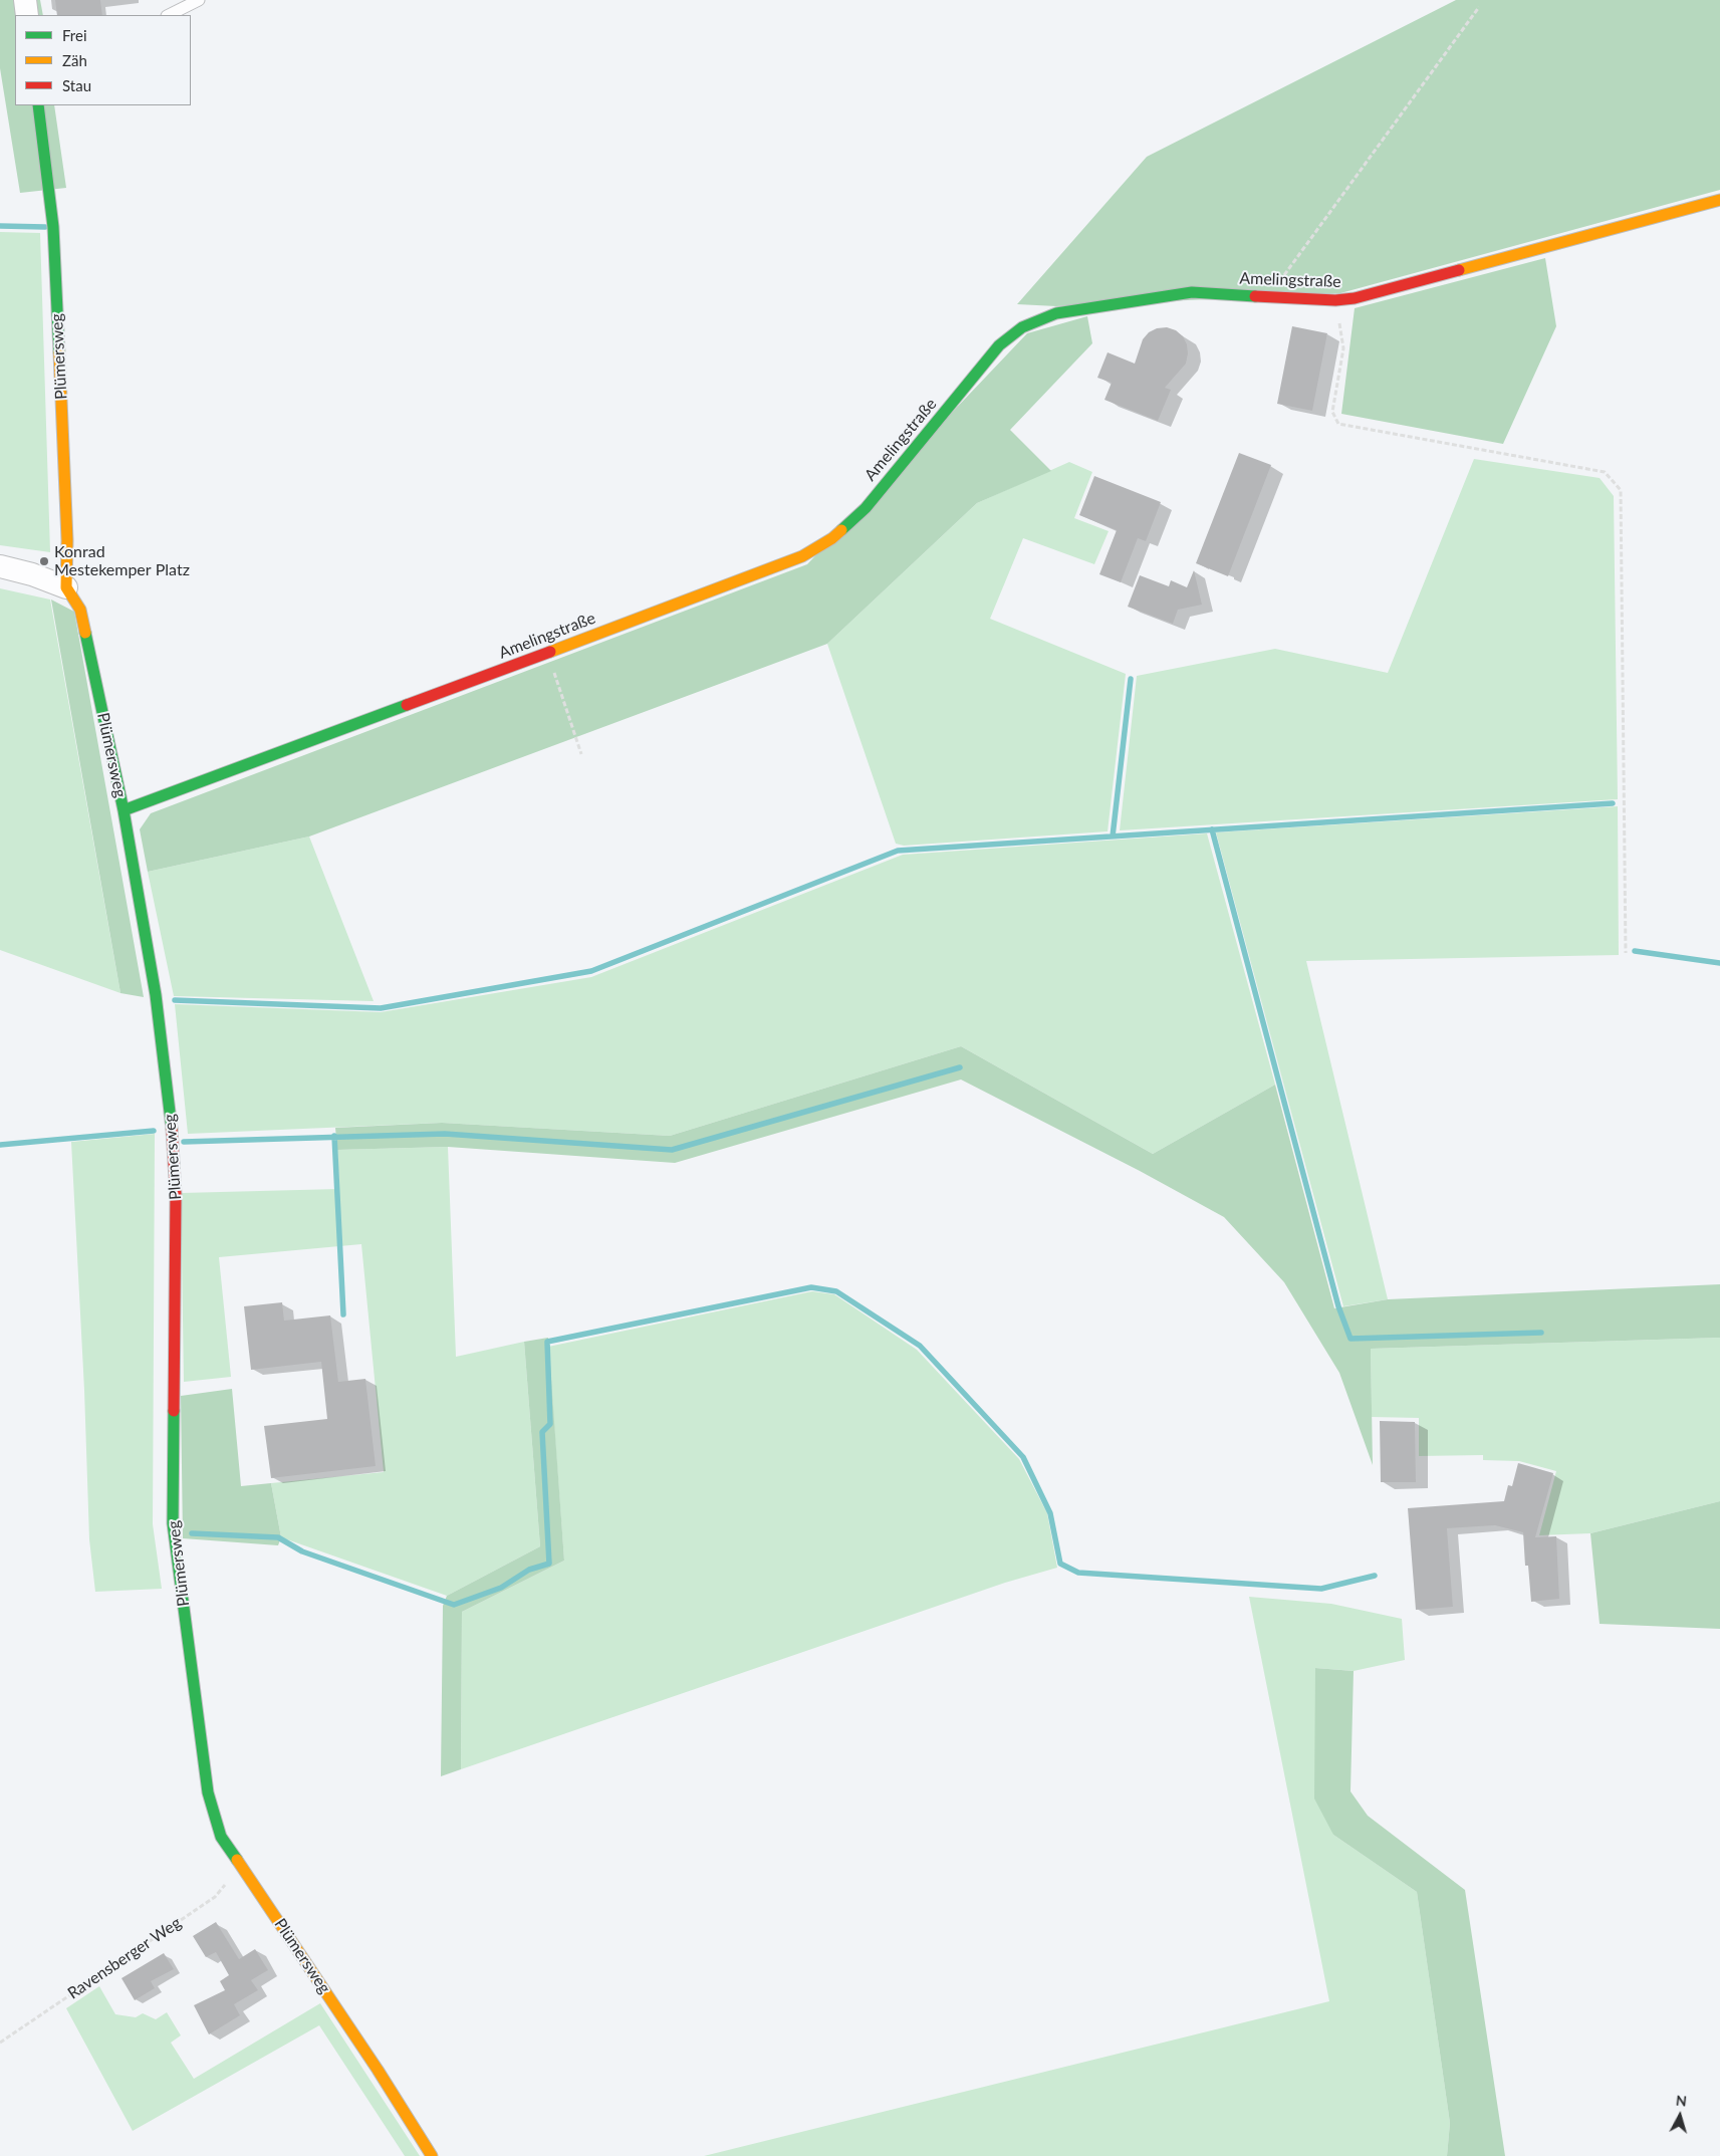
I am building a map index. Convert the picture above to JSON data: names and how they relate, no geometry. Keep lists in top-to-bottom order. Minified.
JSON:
{"streets":{"street":["Amelingstraße","Plümersweg"],"path":["Ravensberger Weg"]},"crossings":[["Amelingstraße","Plümersweg"],["Plümersweg","Ravensberger Weg"]],"places":["Konrad Mestekemper Platz"],"legend":["Frei","Zäh","Stau"],"north":"top"}
